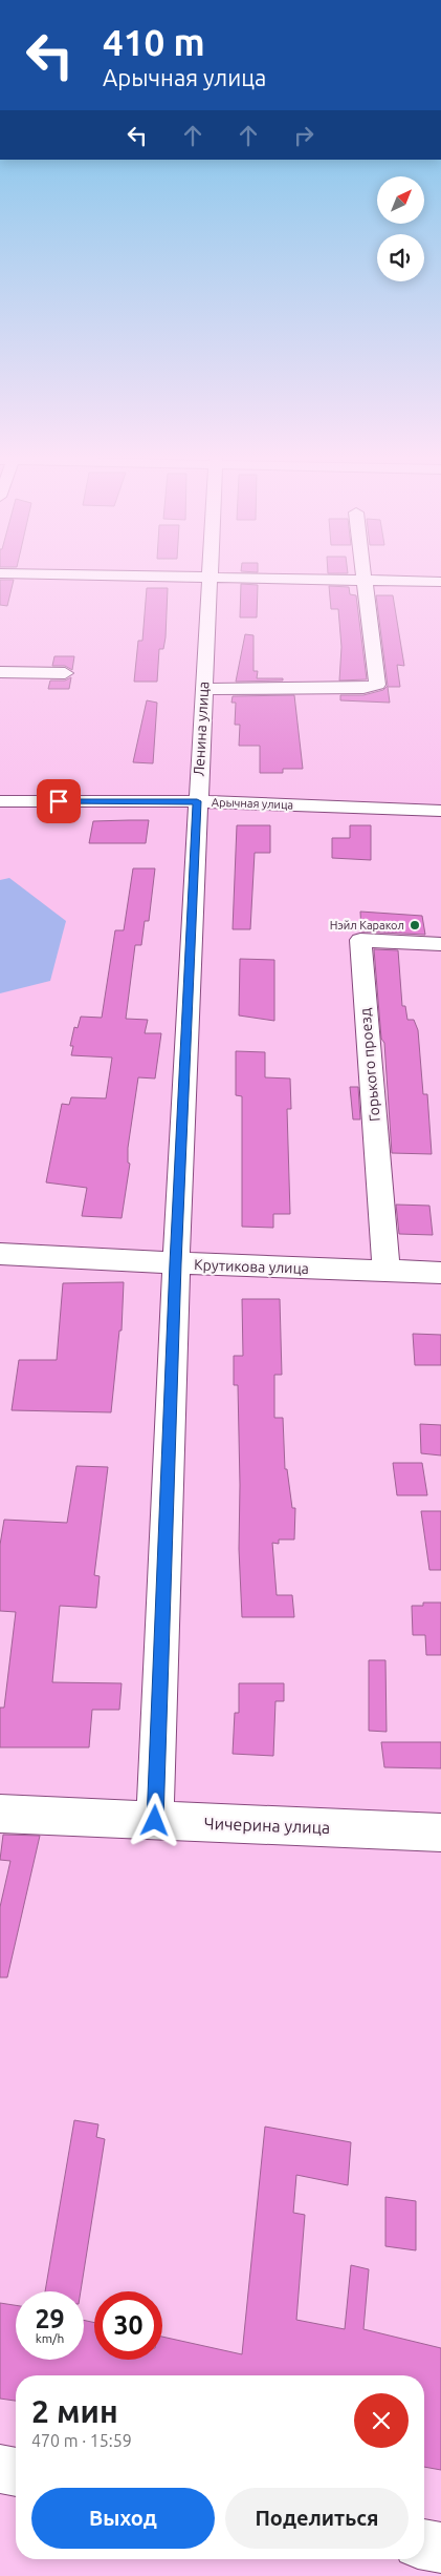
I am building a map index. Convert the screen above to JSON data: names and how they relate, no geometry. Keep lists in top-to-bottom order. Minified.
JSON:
{"streets":{"street":["Ленина улица","Арычная улица","Горького проезд","Крутикова улица","Чичерина улица"]},"crossings":[["Ленина улица","Арычная улица"],["Ленина улица","Крутикова улица"],["Ленина улица","Чичерина улица"],["Горького проезд","Крутикова улица"]],"places":["Нэйл Каракол"],"north":"top right","page":{"turn":["410 m","Арычная улица"],"speed":"29 km/h","limit":"30","heading":["2 мин","470 m · 15:59"],"buttons":["Выход","Поделиться"]}}
